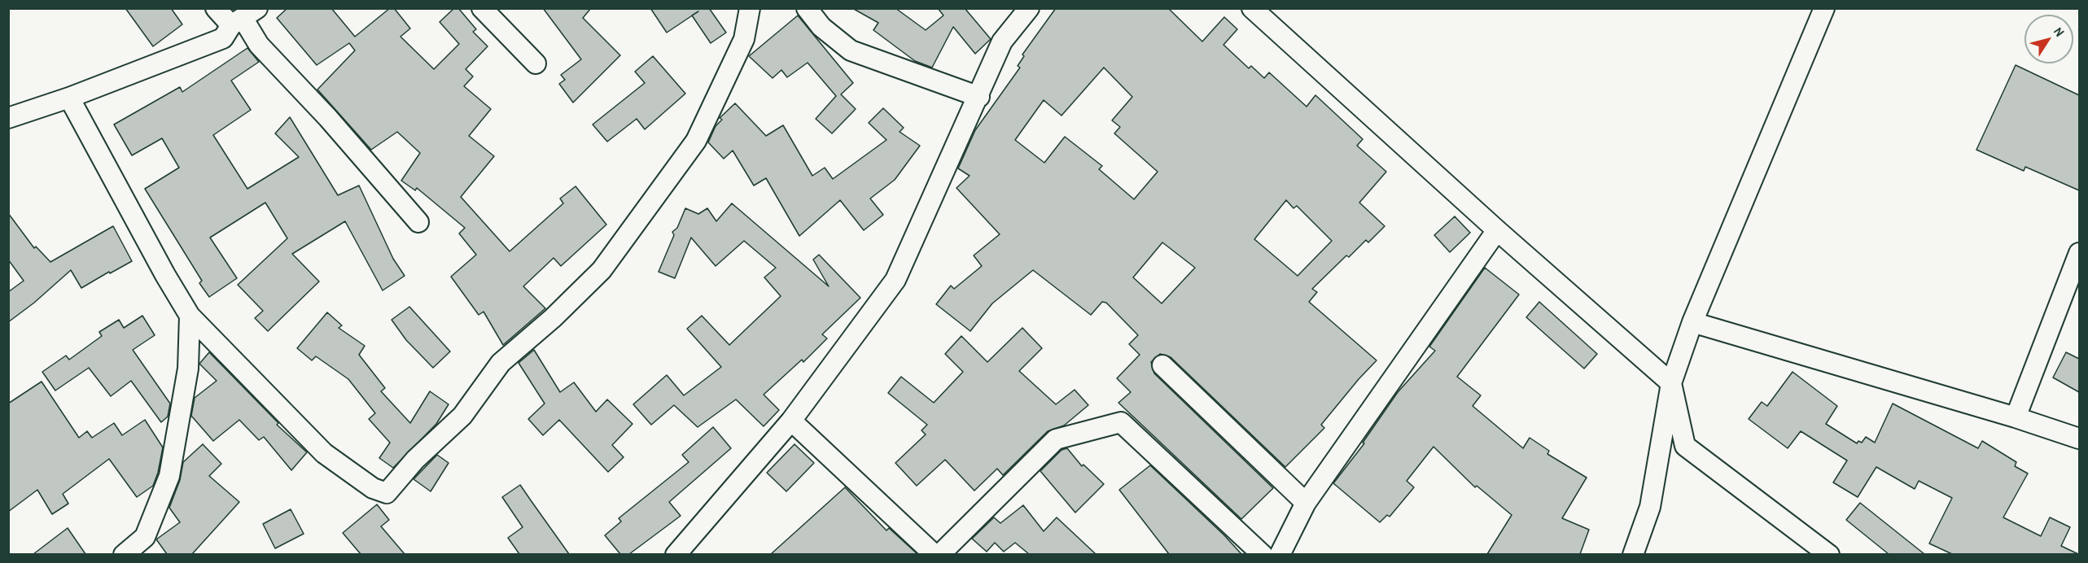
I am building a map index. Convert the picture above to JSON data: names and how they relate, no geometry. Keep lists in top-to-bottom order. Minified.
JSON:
{"north":"top right"}
